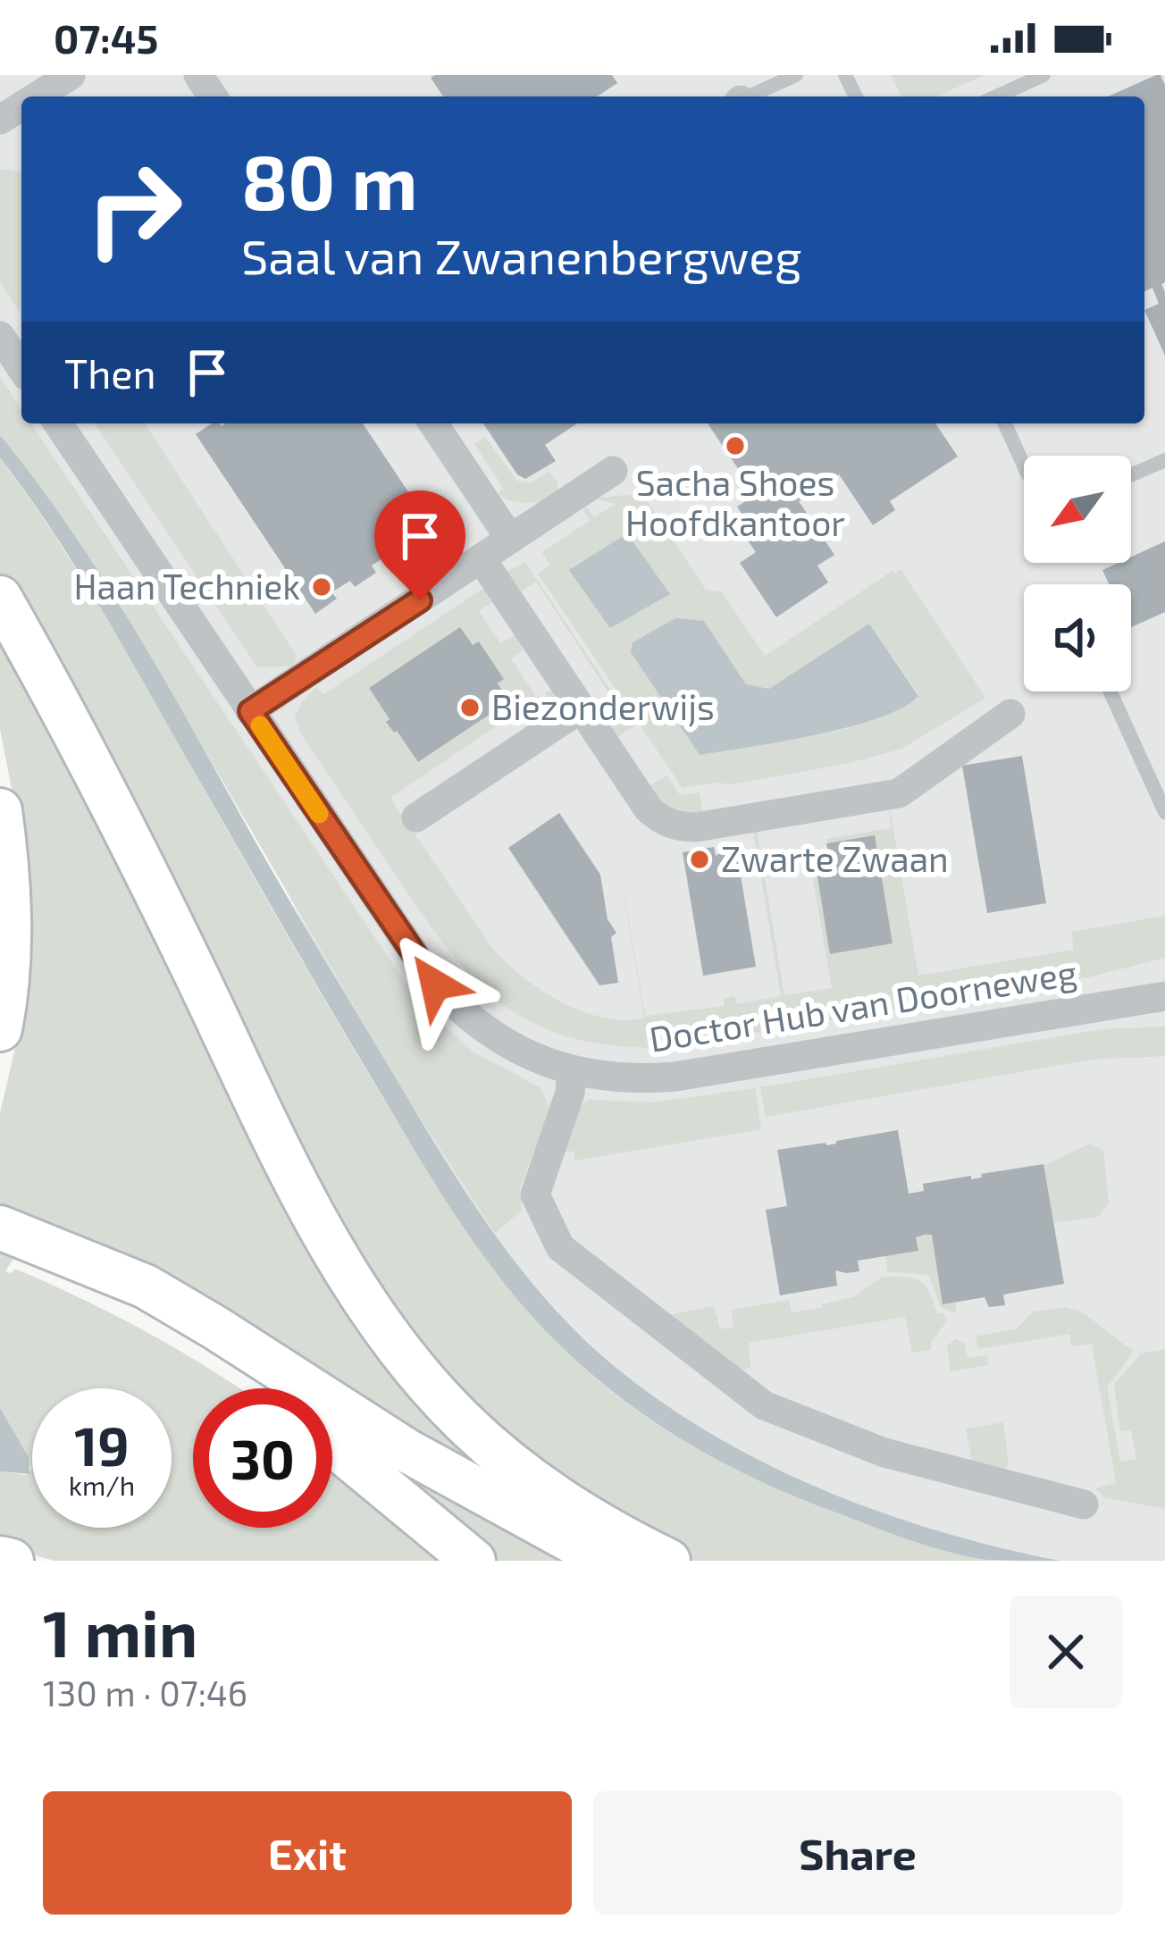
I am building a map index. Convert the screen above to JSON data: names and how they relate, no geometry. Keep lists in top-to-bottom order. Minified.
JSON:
{"streets":{"street":["Doctor Hub van Doorneweg"]},"places":["Sacha Shoes Hoofdkantoor","Haan Techniek","Biezonderwijs","Zwarte Zwaan"],"north":"bottom left","page":{"status":"07:45","turn":["80 m","Saal van Zwanenbergweg"],"then":"Then","speed":"19 km/h","limit":"30","heading":["1 min","130 m · 07:46"],"buttons":["Exit","Share"]}}
